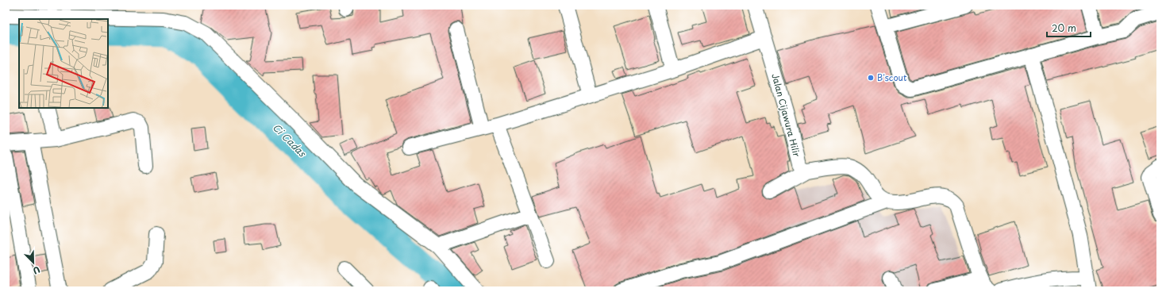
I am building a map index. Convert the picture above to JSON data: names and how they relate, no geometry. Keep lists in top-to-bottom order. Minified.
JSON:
{"streets":{"street":["Jalan Cijawura Hilir"]},"water":["Ci Cadas"],"places":["B'scout"],"scale_bar":"20 m","north":"bottom right"}
